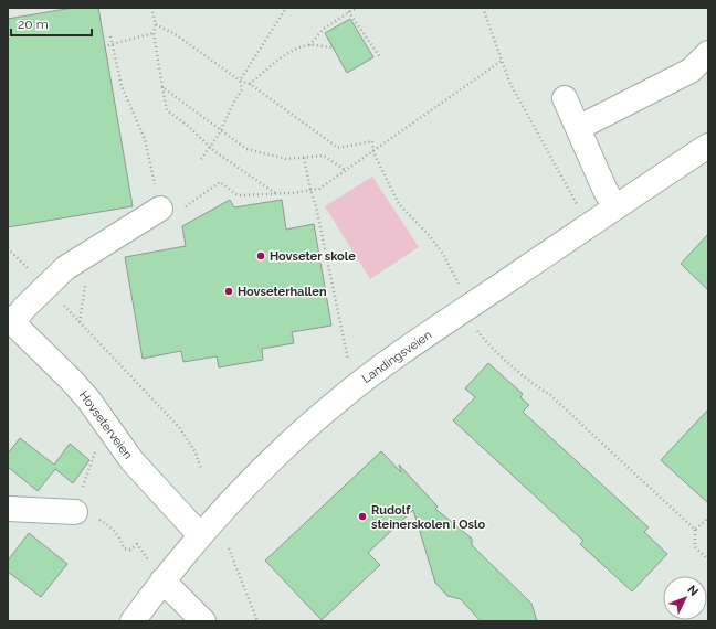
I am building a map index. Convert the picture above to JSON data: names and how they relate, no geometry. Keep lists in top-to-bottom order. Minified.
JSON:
{"streets":{"street":["Landingsveien","Hovseterveien"]},"crossings":[["Landingsveien","Hovseterveien"]],"places":["Hovseter skole","Hovseterhallen","Rudolf steinerskolen i Oslo"],"scale_bar":"20 m","north":"top right"}
